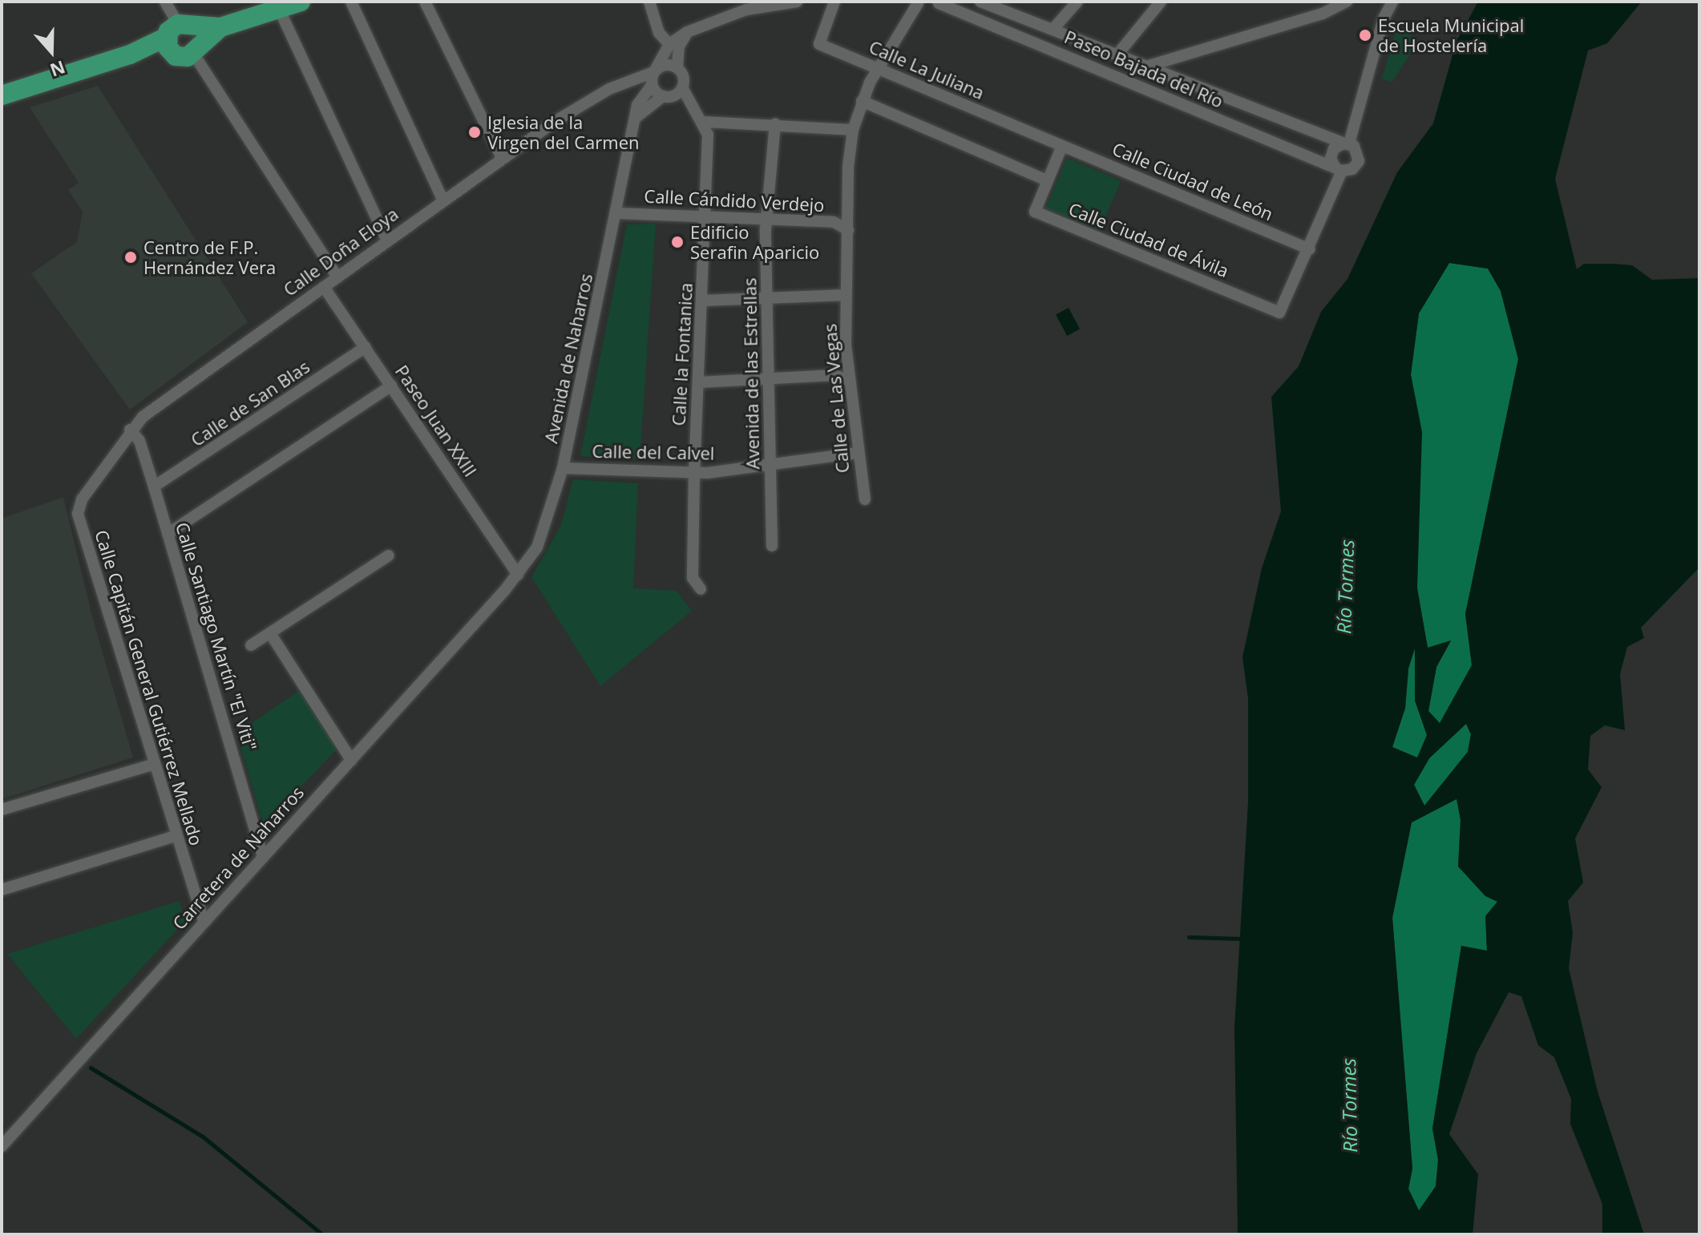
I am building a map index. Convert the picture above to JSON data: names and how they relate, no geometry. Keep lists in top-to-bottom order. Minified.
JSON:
{"streets":{"street":["Paseo Bajada del Río","Calle La Juliana","Calle Ciudad de León","Calle Cándido Verdejo","Calle Ciudad de Ávila","Calle Doña Eloya","Calle la Fontanica","Avenida de Naharros","Avenida de las Estrellas","Calle de Las Vegas","Calle de San Blas","Paseo Juan XXIII","Calle del Calvel","Calle Santiago Martín \"El Viti\"","Calle Capitán General Gutiérrez Mellado","Carretera de Naharros"]},"crossings":[["Calle La Juliana","Calle Ciudad de León"],["Calle La Juliana","Calle de Las Vegas"],["Calle Ciudad de León","Calle Ciudad de Ávila"],["Calle Cándido Verdejo","Calle la Fontanica"],["Calle Cándido Verdejo","Avenida de Naharros"],["Calle Cándido Verdejo","Avenida de las Estrellas"],["Calle Cándido Verdejo","Calle de Las Vegas"],["Calle Doña Eloya","Calle la Fontanica"],["Calle Doña Eloya","Avenida de Naharros"],["Calle Doña Eloya","Paseo Juan XXIII"],["Calle Doña Eloya","Calle Santiago Martín \"El Viti\""],["Calle Doña Eloya","Calle Capitán General Gutiérrez Mellado"],["Calle la Fontanica","Avenida de Naharros"],["Calle la Fontanica","Calle del Calvel"],["Avenida de Naharros","Paseo Juan XXIII"],["Avenida de Naharros","Calle del Calvel"],["Avenida de Naharros","Carretera de Naharros"],["Avenida de las Estrellas","Calle del Calvel"],["Calle de Las Vegas","Calle del Calvel"],["Calle de San Blas","Paseo Juan XXIII"],["Calle de San Blas","Calle Santiago Martín \"El Viti\""],["Calle Santiago Martín \"El Viti\"","Carretera de Naharros"],["Calle Capitán General Gutiérrez Mellado","Carretera de Naharros"]],"water":["Río Tormes"],"places":["Escuela Municipal de Hostelería","Iglesia de la Virgen del Carmen","Edificio Serafin Aparicio","Centro de F.P. Hernández Vera"],"north":"bottom"}
